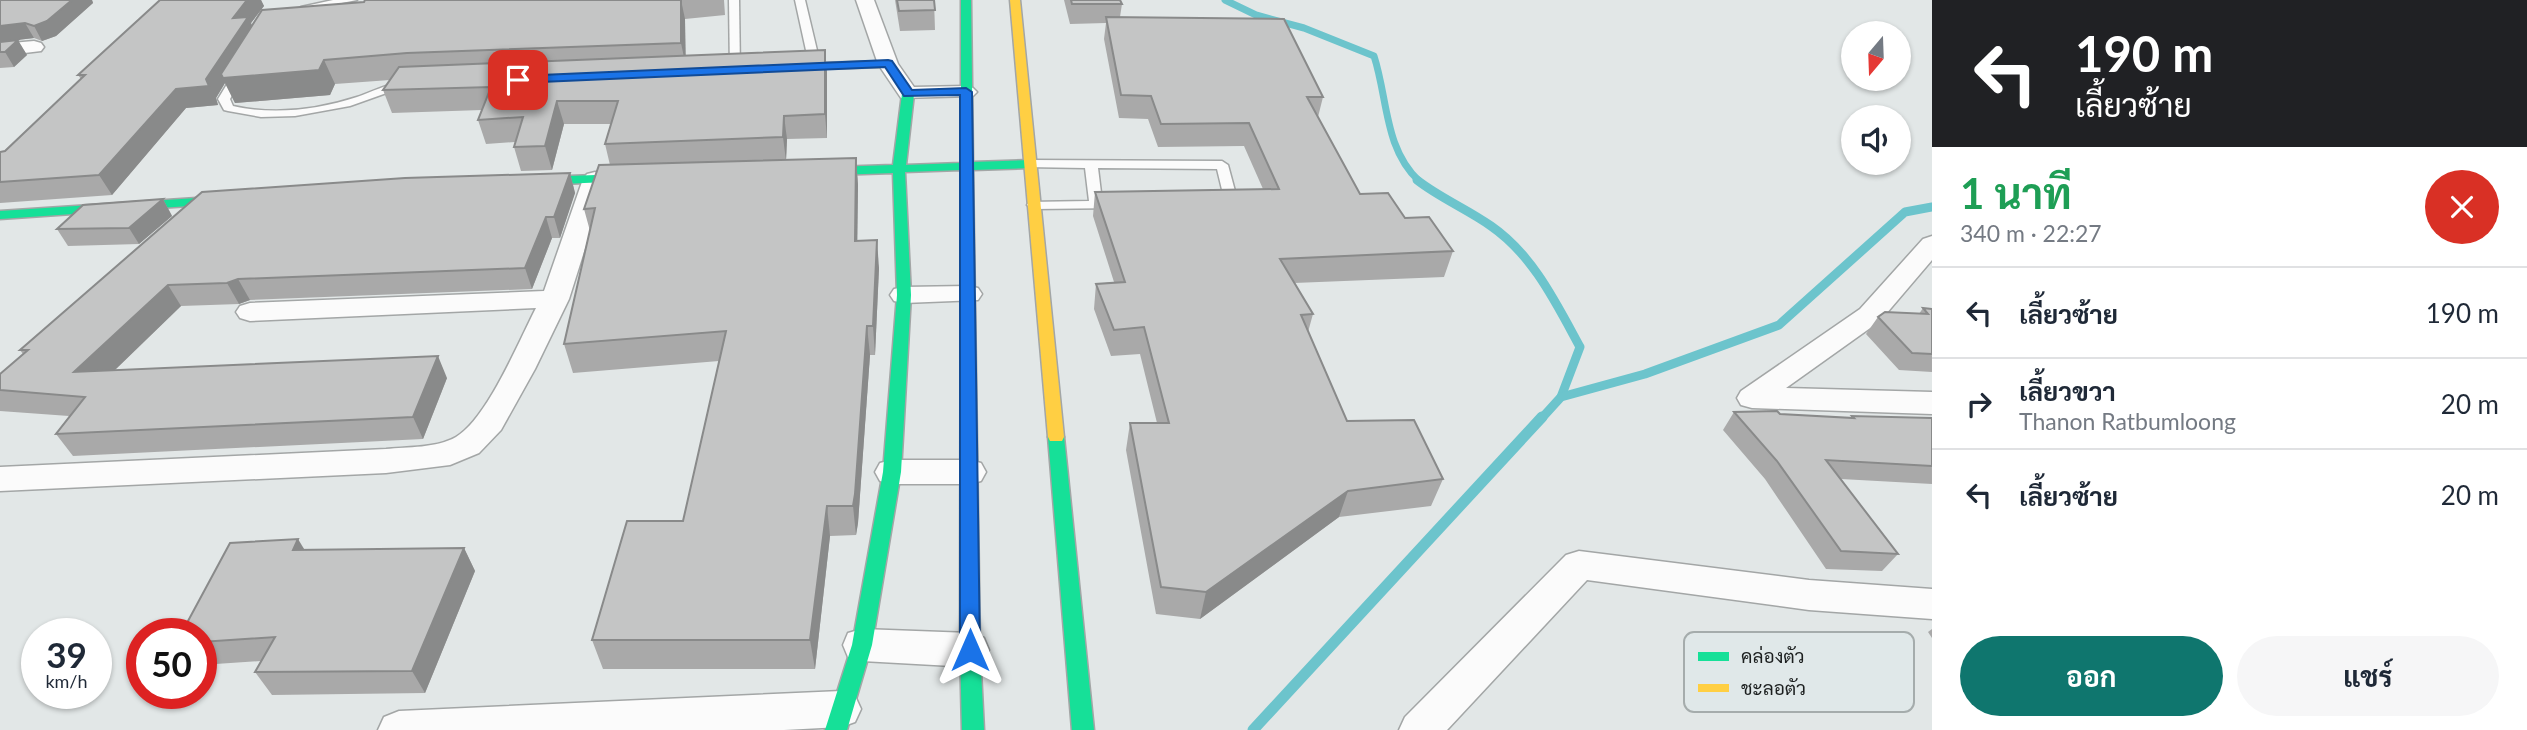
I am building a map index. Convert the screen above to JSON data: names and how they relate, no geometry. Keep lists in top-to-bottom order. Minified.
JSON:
{"legend":["คล่องตัว","ชะลอตัว"],"north":"bottom","page":{"turn":["190 m","เลี้ยวซ้าย"],"heading":["1 นาที","340 m · 22:27"],"list":[{"name":"เลี้ยวซ้าย","value":"190 m"},{"name":"เลี้ยวขวา","note":"Thanon Ratbumloong","value":"20 m"},{"name":"เลี้ยวซ้าย","value":"20 m"}],"speed":"39 km/h","limit":"50","buttons":["ออก","แชร์"]}}
